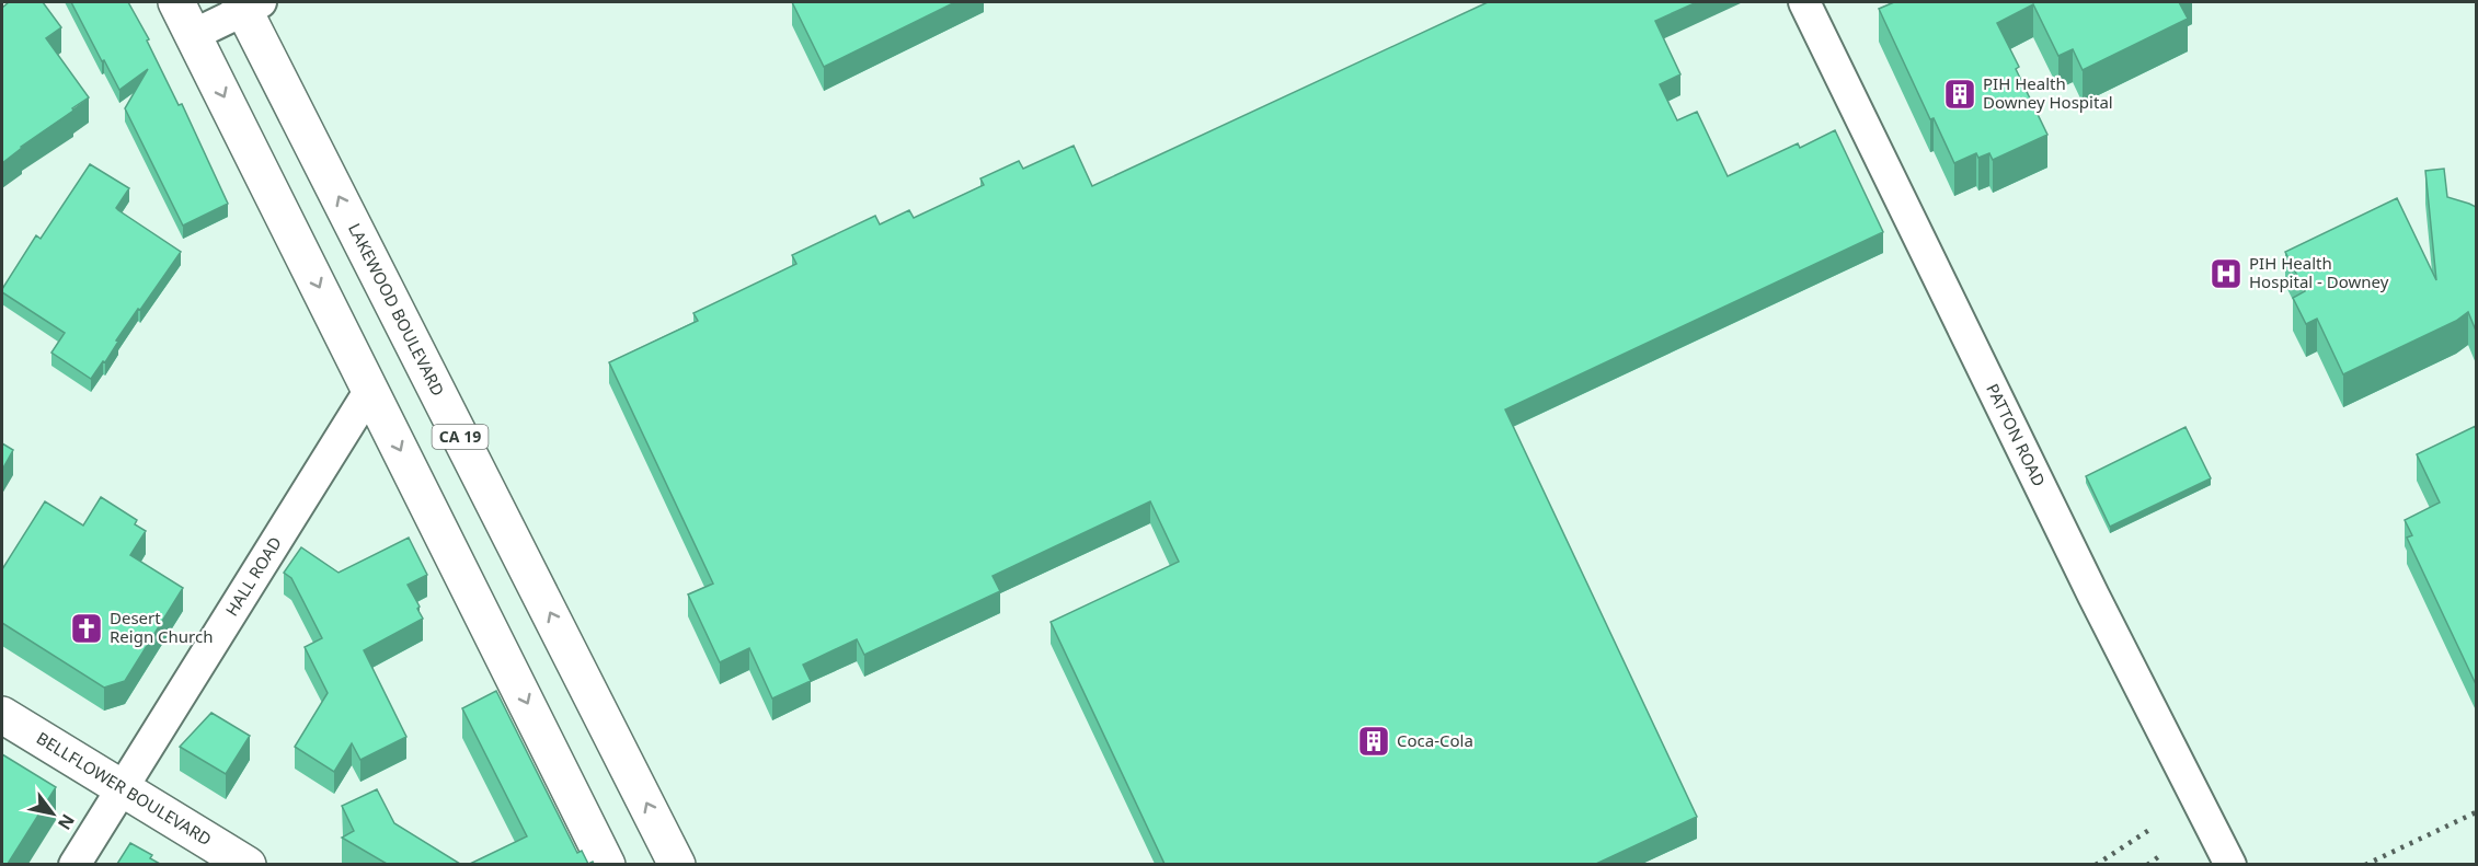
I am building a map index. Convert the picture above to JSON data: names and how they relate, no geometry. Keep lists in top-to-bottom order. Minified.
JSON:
{"streets":{"main road":["LAKEWOOD BOULEVARD","CA 19","BELLFLOWER BOULEVARD"],"street":["PATTON ROAD","HALL ROAD"]},"crossings":[["HALL ROAD","BELLFLOWER BOULEVARD"]],"places":{"building":["PIH Health Downey Hospital","Coca-Cola"],"hospital":["PIH Health Hospital - Downey"],"church":["Desert Reign Church"]},"north":"bottom right"}
